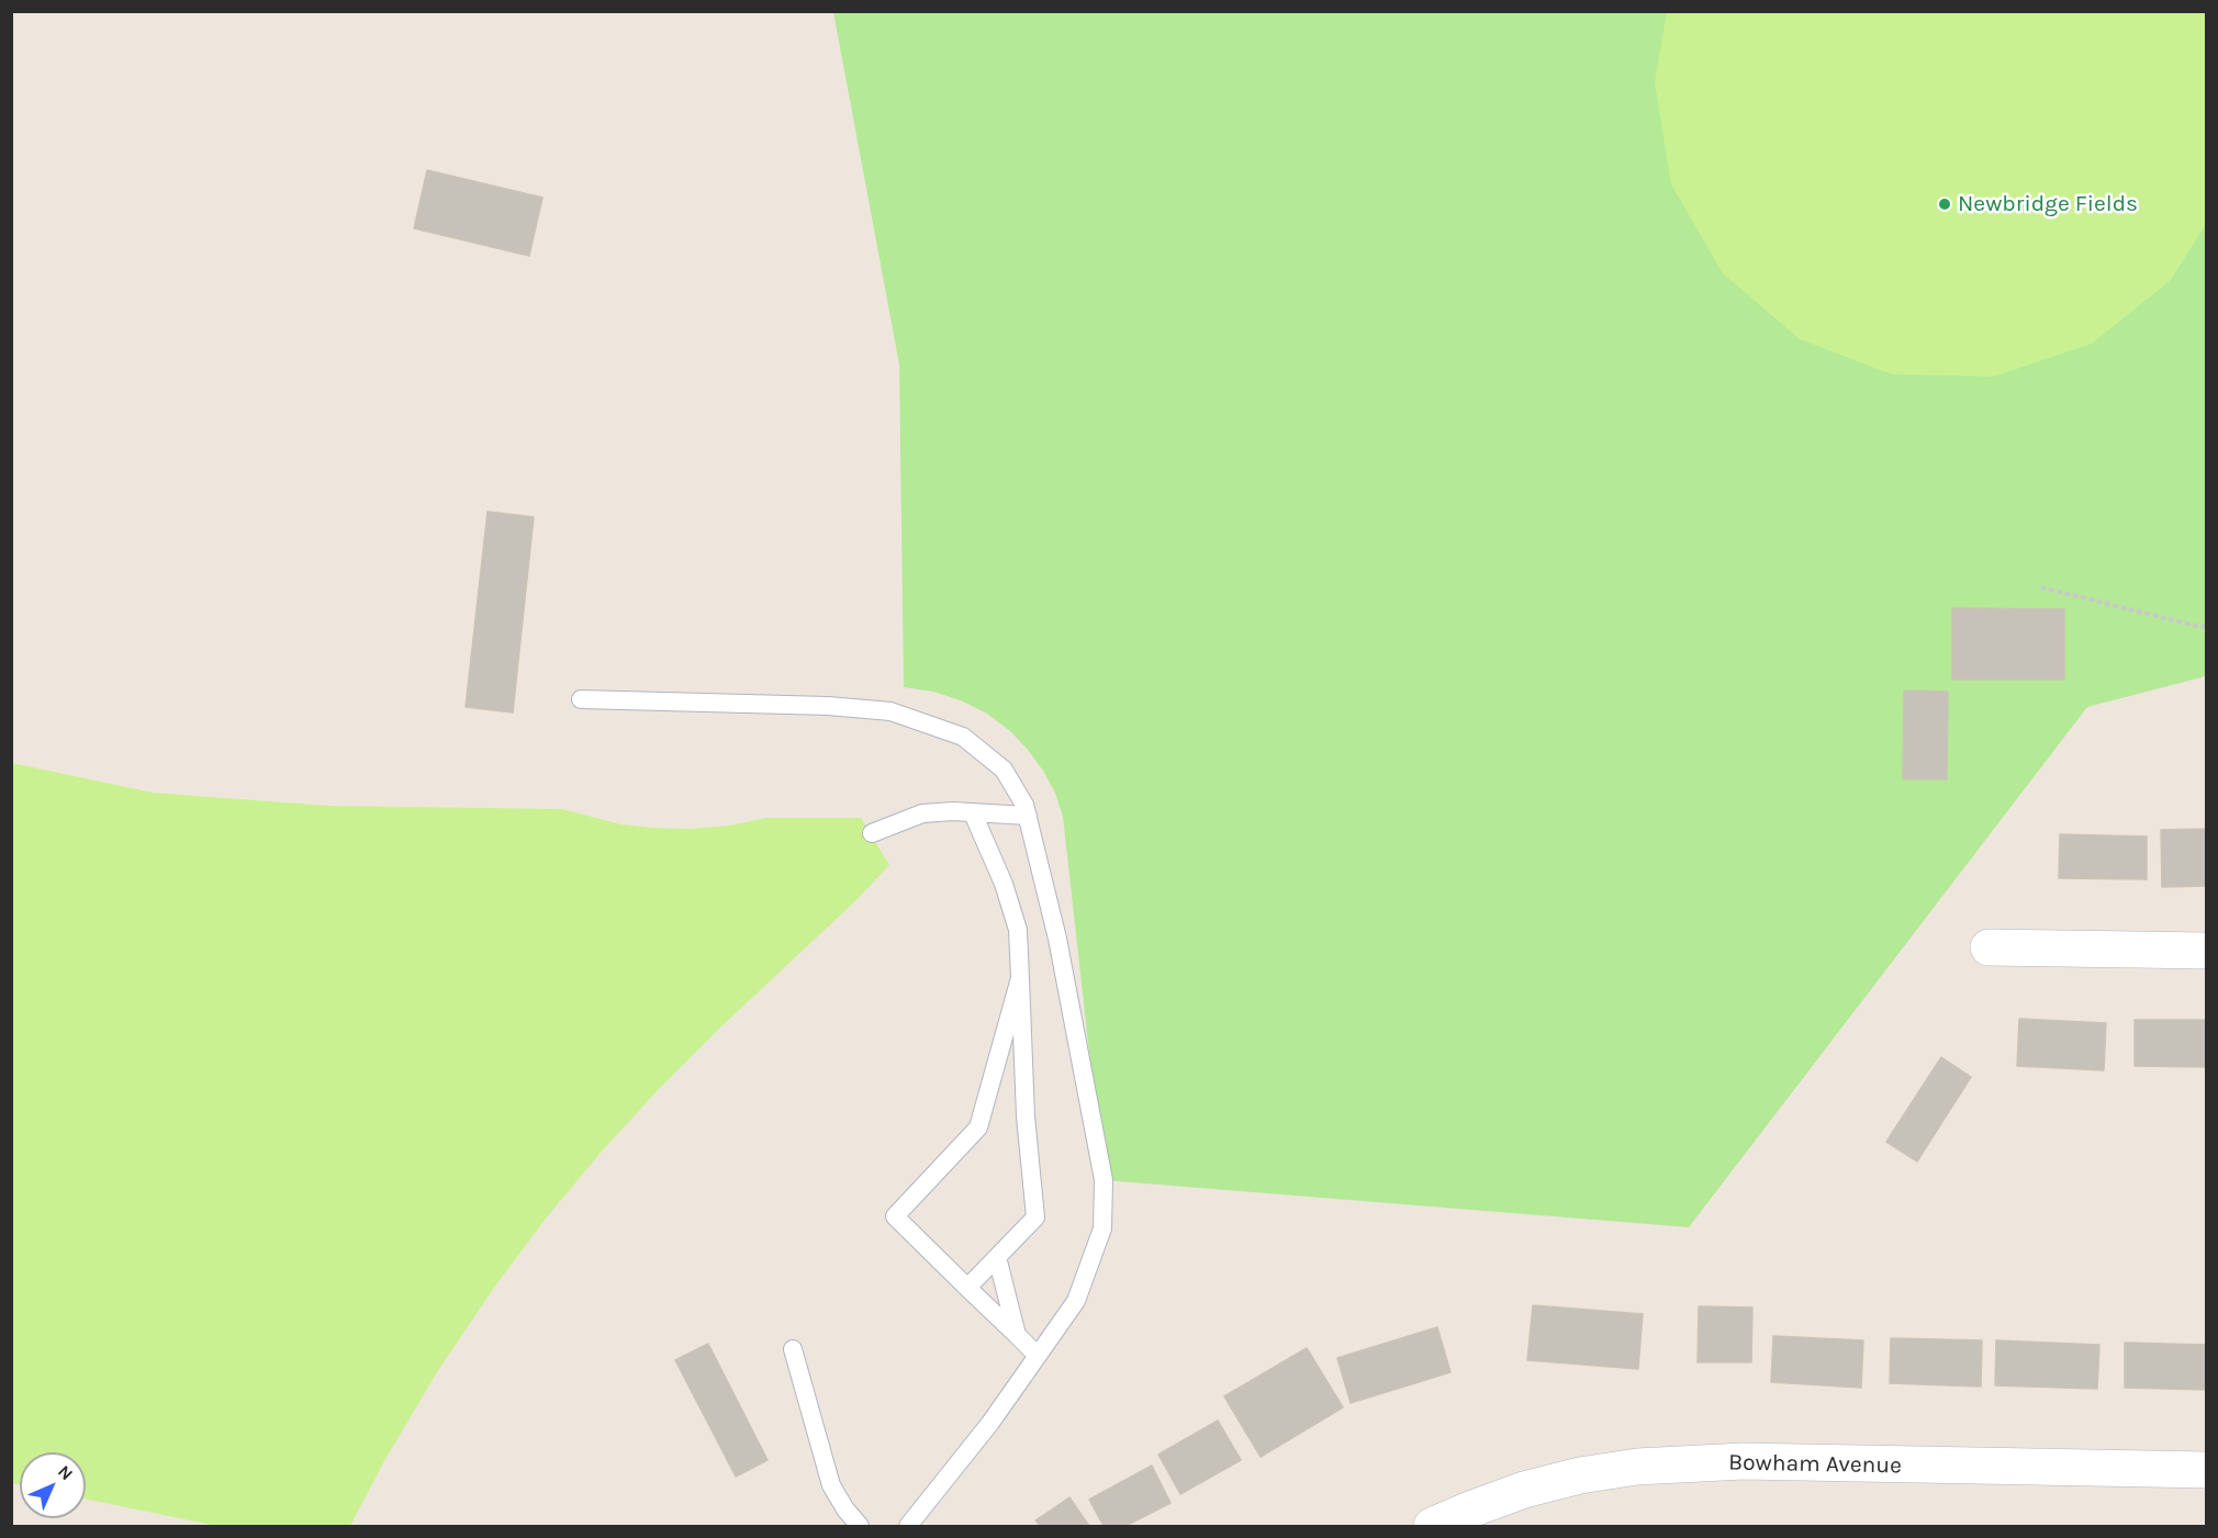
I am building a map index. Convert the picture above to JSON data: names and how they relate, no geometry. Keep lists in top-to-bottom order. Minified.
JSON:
{"streets":{"street":["Bowham Avenue"]},"places":["Newbridge Fields"],"north":"top right"}
